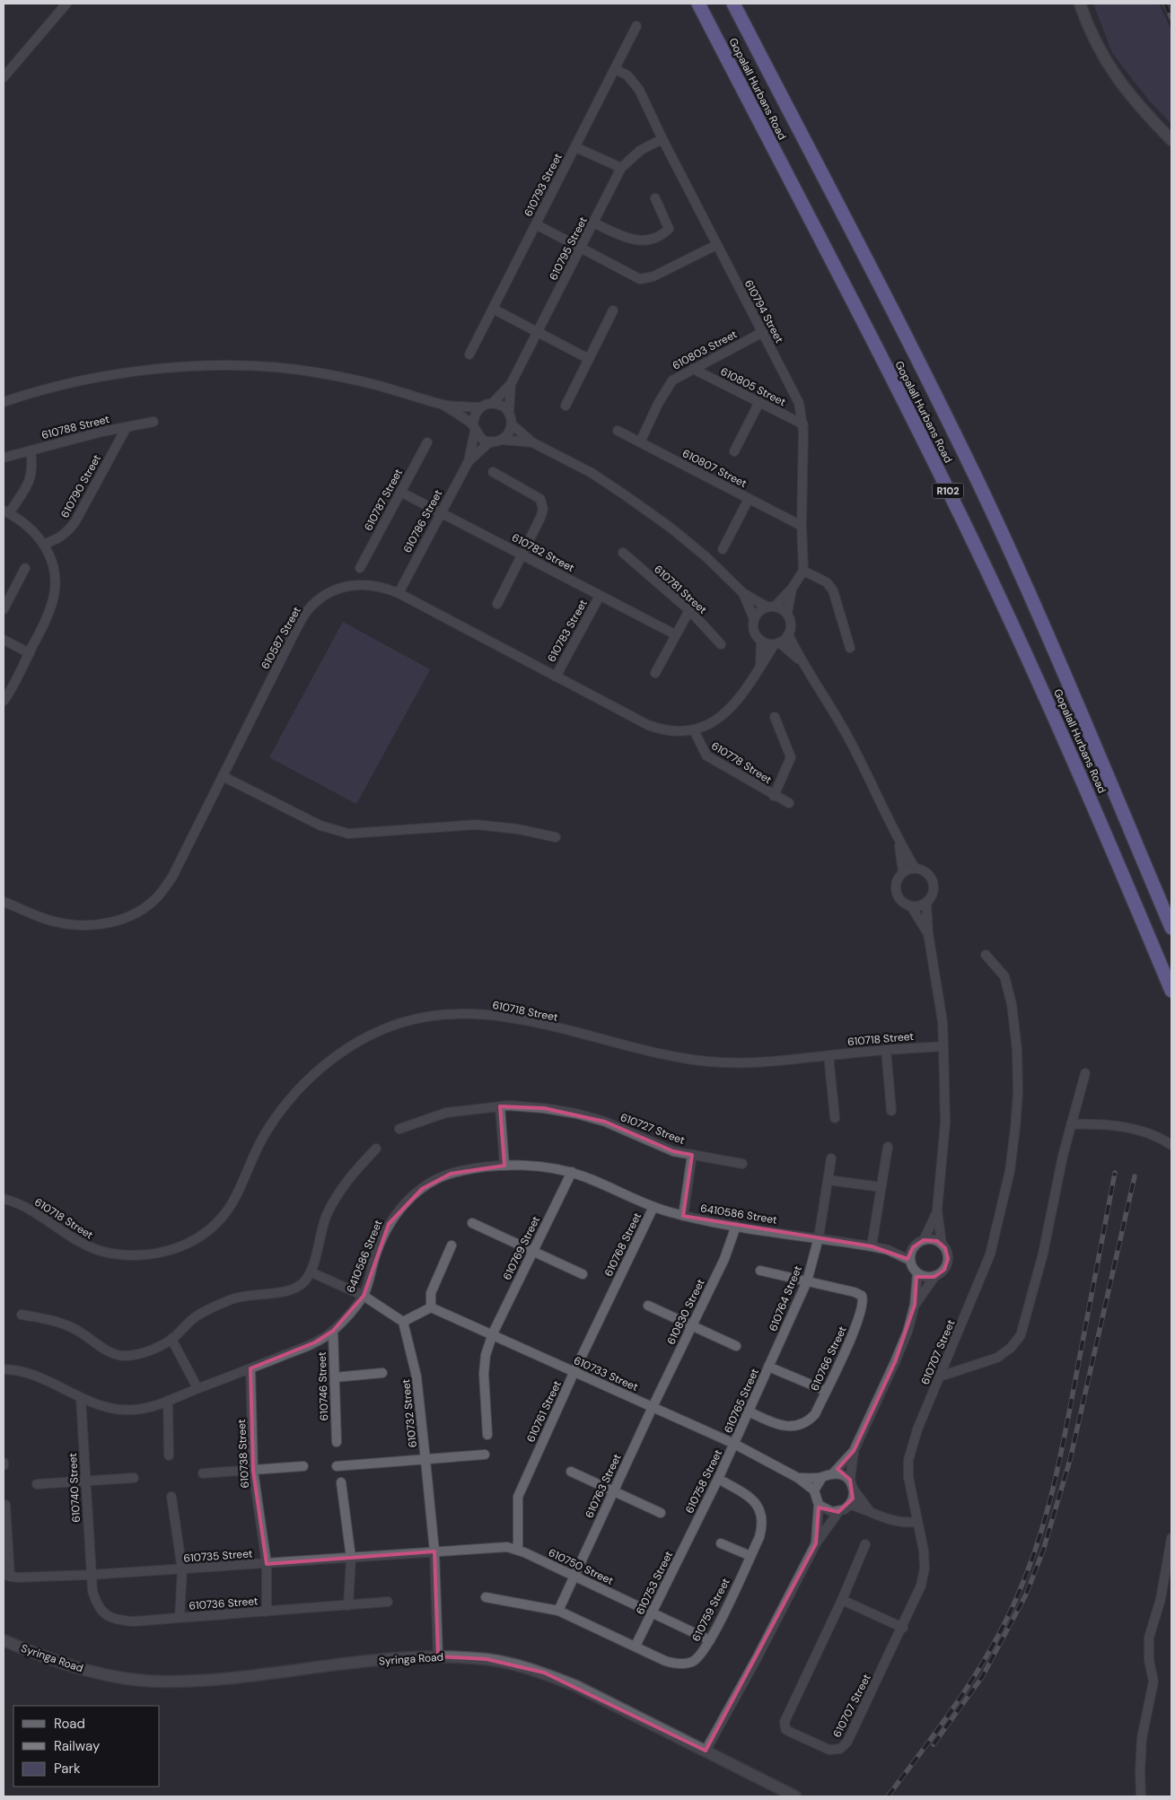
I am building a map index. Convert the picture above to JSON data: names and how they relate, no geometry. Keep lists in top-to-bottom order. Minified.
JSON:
{"streets":{"highway":["Gopalall Hurbans Road","R102"],"street":["610793 Street","610795 Street","610794 Street","610803 Street","610805 Street","610788 Street","610807 Street","610790 Street","610787 Street","610786 Street","610782 Street","610781 Street","610783 Street","610587 Street","610778 Street","610718 Street","610727 Street","6410586 Street","610768 Street","610769 Street","610764 Street","610830 Street","610707 Street","610766 Street","610733 Street","610746 Street","610765 Street","610761 Street","610732 Street","610738 Street","610758 Street","610763 Street","610740 Street","610735 Street","610750 Street","610753 Street","610736 Street","610759 Street","Syringa Road"]},"crossings":[["610793 Street","610794 Street"],["610795 Street","610794 Street"],["610794 Street","610803 Street"],["610794 Street","610805 Street"],["610794 Street","610807 Street"],["610803 Street","610805 Street"],["610803 Street","610807 Street"],["610788 Street","610790 Street"],["610787 Street","610782 Street"],["610786 Street","610782 Street"],["610786 Street","610587 Street"],["610782 Street","610783 Street"],["610783 Street","610587 Street"],["610587 Street","610778 Street"],["6410586 Street","610768 Street"],["6410586 Street","610769 Street"],["6410586 Street","610764 Street"],["6410586 Street","610830 Street"],["6410586 Street","610746 Street"],["6410586 Street","610738 Street"],["6410586 Street","610740 Street"],["610768 Street","610733 Street"],["610768 Street","610761 Street"],["610769 Street","610733 Street"],["610764 Street","610766 Street"],["610764 Street","610765 Street"],["610830 Street","610733 Street"],["610830 Street","610763 Street"],["610766 Street","610765 Street"],["610733 Street","610765 Street"],["610733 Street","610761 Street"],["610733 Street","610758 Street"],["610733 Street","610763 Street"],["610765 Street","610758 Street"],["610761 Street","610750 Street"],["610732 Street","610735 Street"],["610732 Street","610750 Street"],["610732 Street","Syringa Road"],["610738 Street","610735 Street"],["610738 Street","610736 Street"],["610758 Street","610753 Street"],["610758 Street","610759 Street"],["610763 Street","610750 Street"],["610763 Street","610759 Street"],["610740 Street","610735 Street"],["610740 Street","610736 Street"],["610735 Street","610750 Street"],["610735 Street","610736 Street"],["610750 Street","610753 Street"],["610750 Street","610759 Street"],["610753 Street","610759 Street"]],"legend":["Road","Railway","Park"]}
